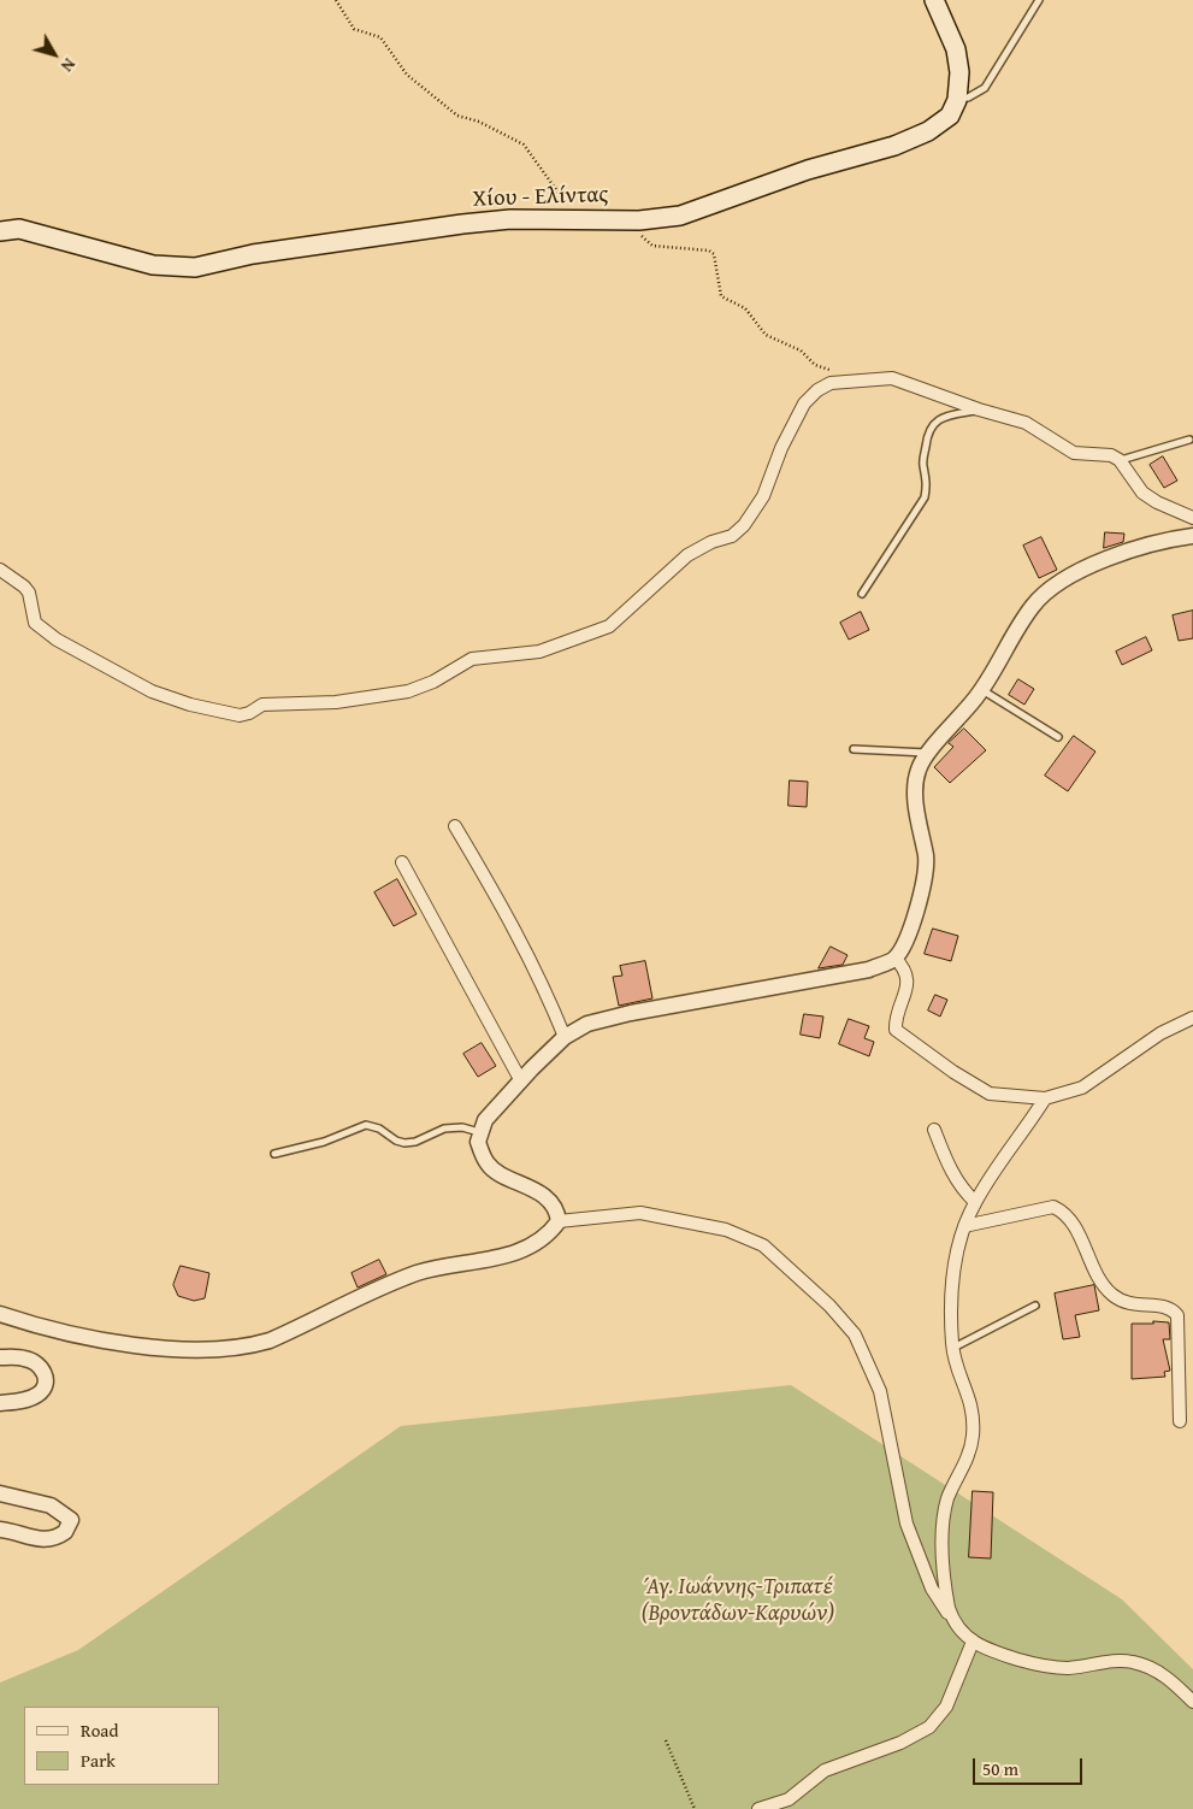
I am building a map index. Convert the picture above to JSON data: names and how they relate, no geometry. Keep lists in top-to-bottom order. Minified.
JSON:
{"streets":{"main road":["Χίου - Ελίντας"]},"parks":["Άγ. Ιωάννης-Τριπατέ (Βροντάδων-Καρυών)"],"legend":["Road","Park"],"scale_bar":"50 m","north":"bottom right"}
